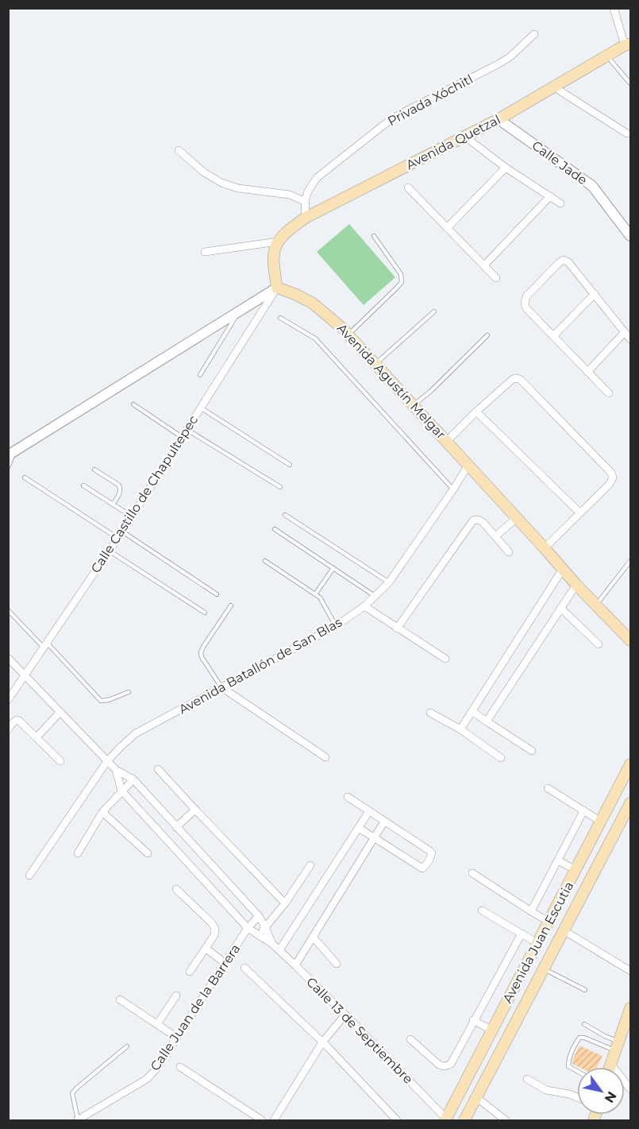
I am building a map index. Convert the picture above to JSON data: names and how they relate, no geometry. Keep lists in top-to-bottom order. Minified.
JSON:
{"streets":{"main road":["Avenida Quetzal","Avenida Agustín Melgar","Avenida Juan Escutia"],"street":["Privada Xóchitl","Calle Jade","Calle Castillo de Chapultepec","Avenida Batallón de San Blas","Calle Juan de la Barrera","Calle 13 de Septiembre"]},"crossings":[["Avenida Quetzal","Calle Jade"],["Avenida Agustín Melgar","Calle Castillo de Chapultepec"],["Avenida Agustín Melgar","Avenida Batallón de San Blas"],["Calle Castillo de Chapultepec","Calle 13 de Septiembre"],["Avenida Batallón de San Blas","Calle 13 de Septiembre"],["Avenida Juan Escutia","Calle 13 de Septiembre"],["Calle Juan de la Barrera","Calle 13 de Septiembre"]],"north":"bottom right"}
